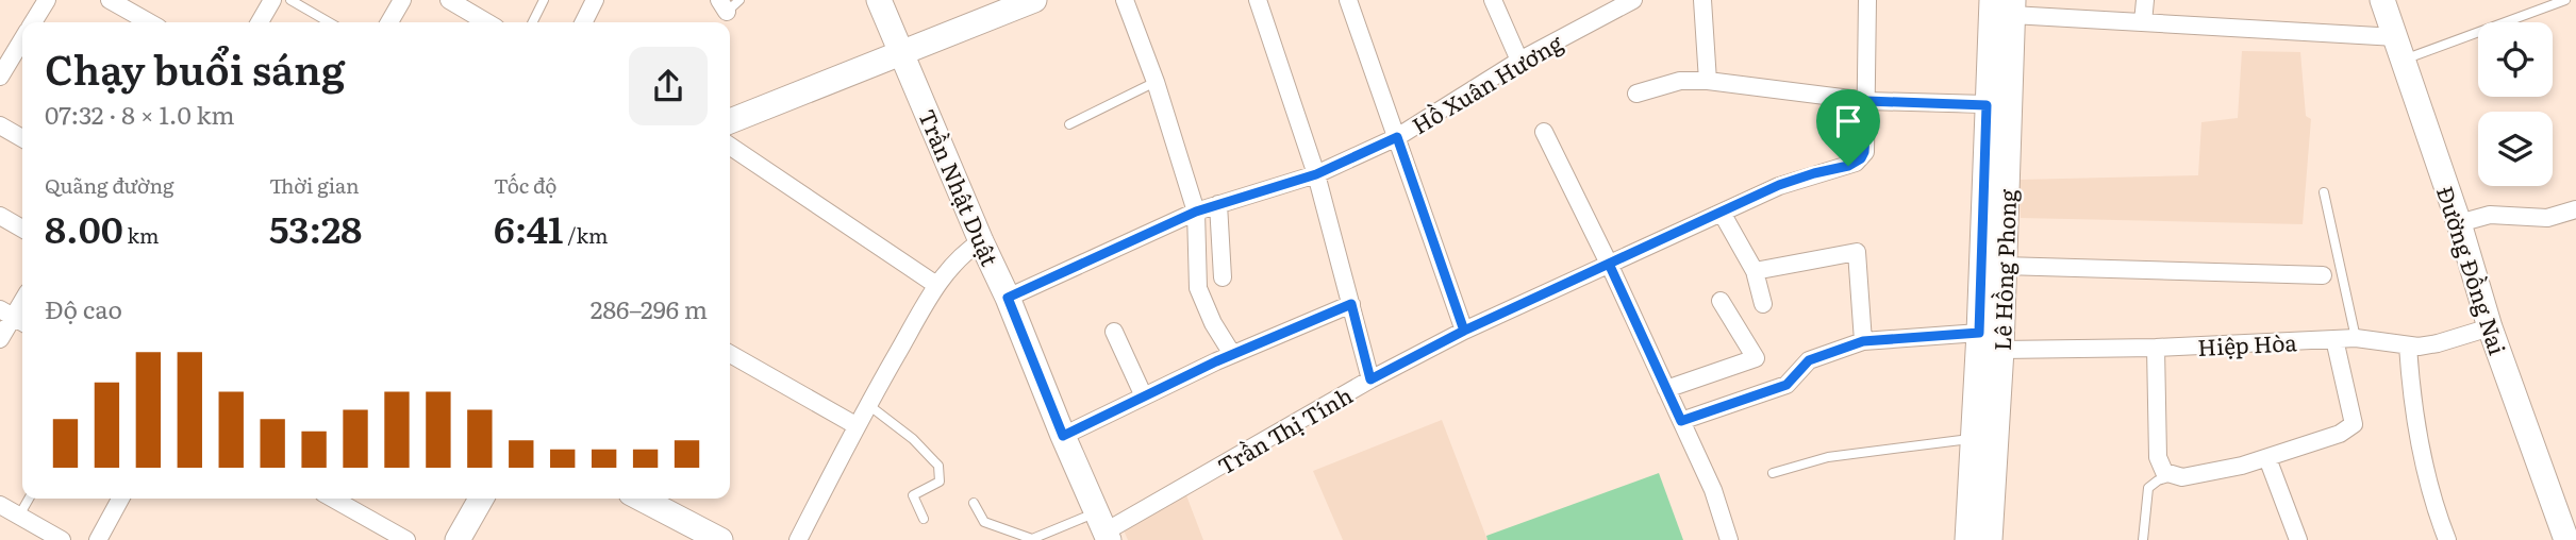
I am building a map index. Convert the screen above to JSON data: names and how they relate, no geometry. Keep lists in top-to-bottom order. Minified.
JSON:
{"streets":{"street":["Hồ Xuân Hương","Trần Nhật Duật","Lê Hồng Phong","Đường Đồng Nai","Hiệp Hòa","Trần Thị Tính"]},"crossings":[["Hồ Xuân Hương","Trần Nhật Duật"],["Trần Nhật Duật","Trần Thị Tính"],["Lê Hồng Phong","Hiệp Hòa"],["Đường Đồng Nai","Hiệp Hòa"]],"page":{"heading":["Chạy buổi sáng","07:32 · 8 × 1.0 km"],"stats":[["Quãng đường","8.00 km"],["Thời gian","53:28"],["Tốc độ","6:41 /km"]],"chart":["Độ cao","286–296 m"]}}
